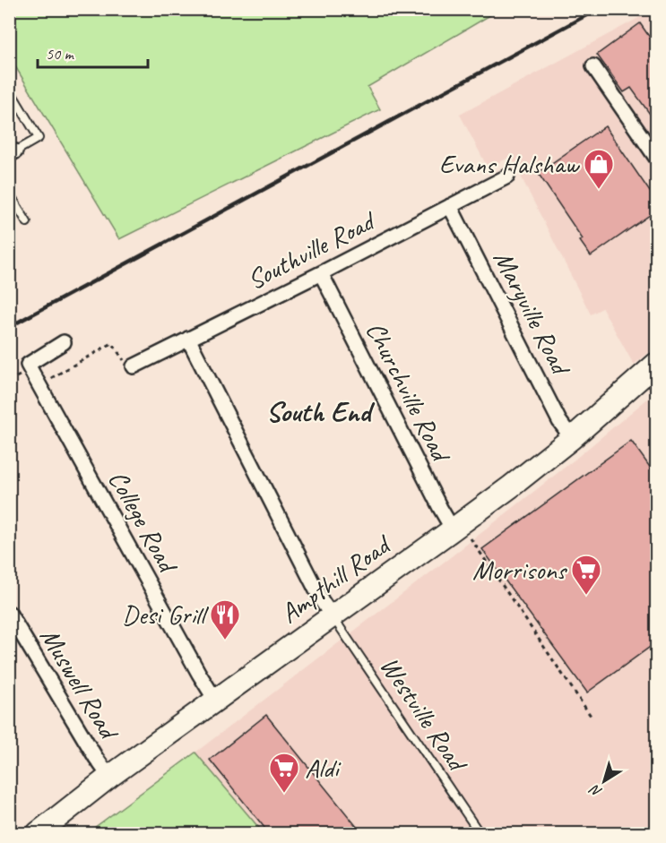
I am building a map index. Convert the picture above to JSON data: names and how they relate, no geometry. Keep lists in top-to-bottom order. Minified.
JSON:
{"streets":{"main road":["Ampthill Road"],"street":["Southville Road","Maryville Road","Churchville Road","College Road","Muswell Road"],"lane":["Westville Road"]},"crossings":[["Southville Road","Maryville Road"],["Southville Road","Churchville Road"],["Maryville Road","Ampthill Road"],["Churchville Road","Ampthill Road"],["College Road","Ampthill Road"],["Ampthill Road","Muswell Road"],["Ampthill Road","Westville Road"]],"districts":["South End"],"places":{"shop":["Evans Halshaw"],"supermarket":["Morrisons","Aldi"],"restaurant":["Desi Grill"]},"scale_bar":"50 m","north":"bottom left"}
